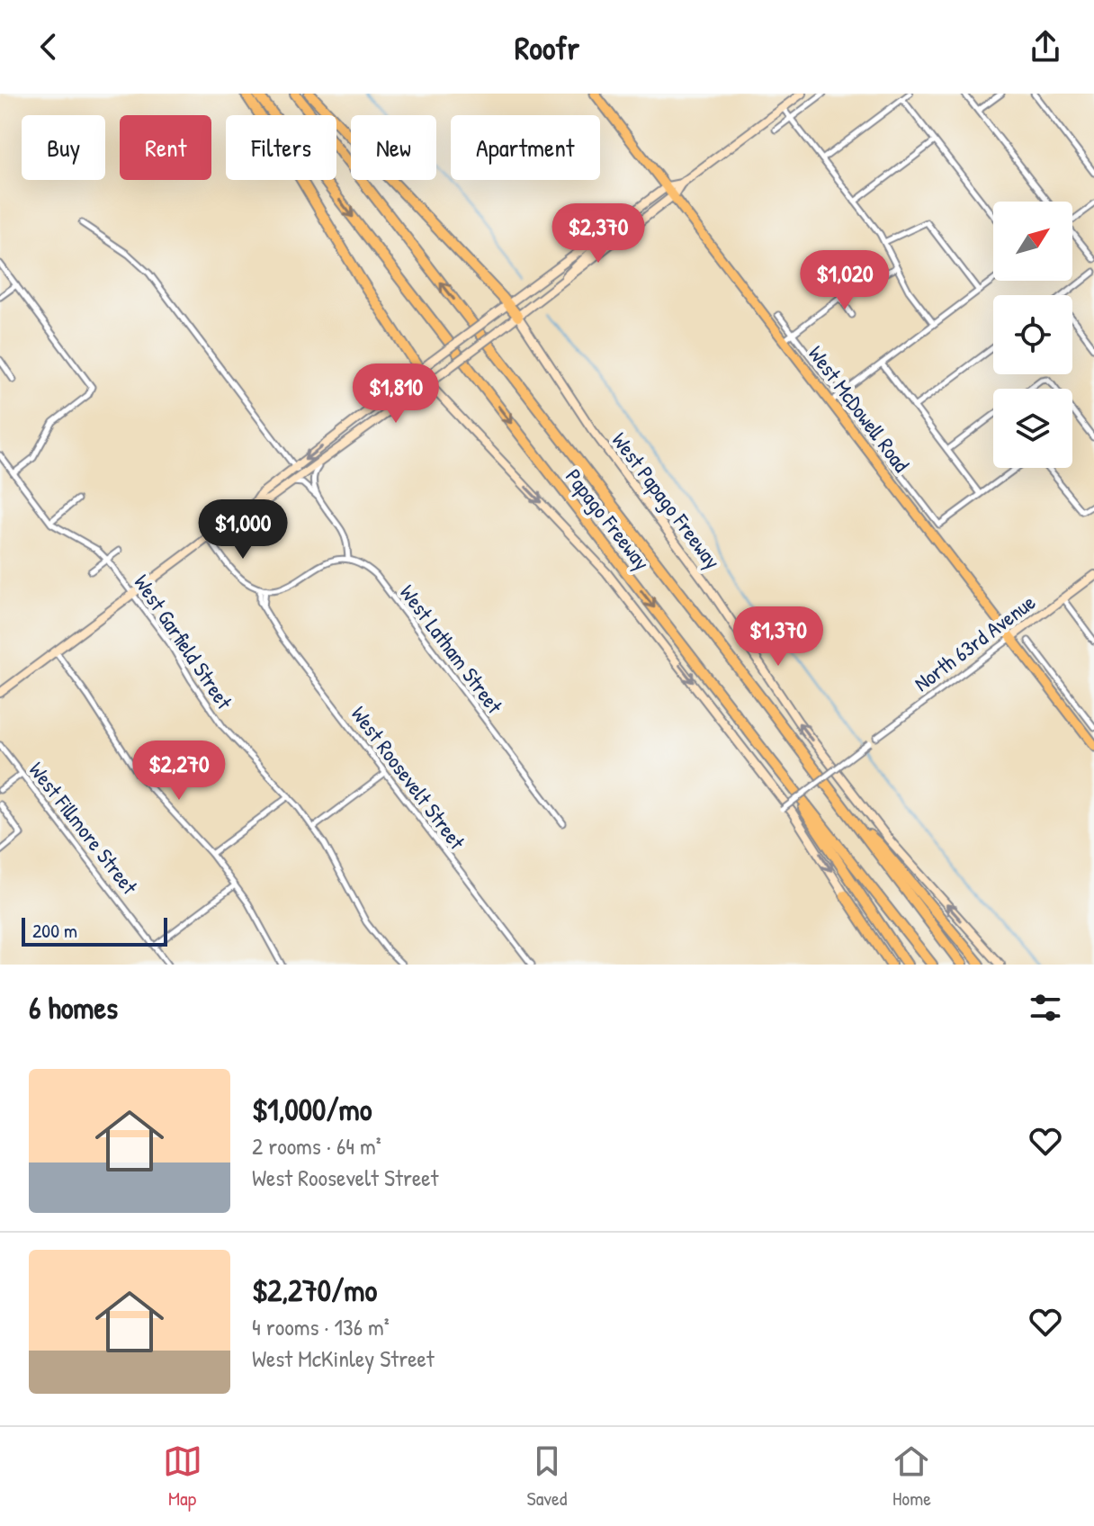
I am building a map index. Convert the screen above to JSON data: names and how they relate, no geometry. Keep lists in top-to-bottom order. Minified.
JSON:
{"streets":{"highway":["Papago Freeway"],"main road":["West McDowell Road","West Papago Freeway","North 63rd Avenue"],"street":["West Garfield Street","West Latham Street","West Roosevelt Street","West Fillmore Street"]},"crossings":[["West McDowell Road","North 63rd Avenue"]],"one_way":["West Papago Freeway"],"scale_bar":"200 m","north":"top right","page":{"header":"Roofr","chip":["Buy","Rent","Filters","New","Apartment"],"price":["$2,370","$1,020","$1,810","$1,000","$1,370","$2,270"],"scale":"200 m","heading":"6 homes","list":[{"name":"$1,000/mo","note":"2 rooms · 64 m² · West Roosevelt Street"},{"name":"$2,270/mo","note":"4 rooms · 136 m² · West McKinley Street"}],"tabs":["Map","Saved","Home"]}}
